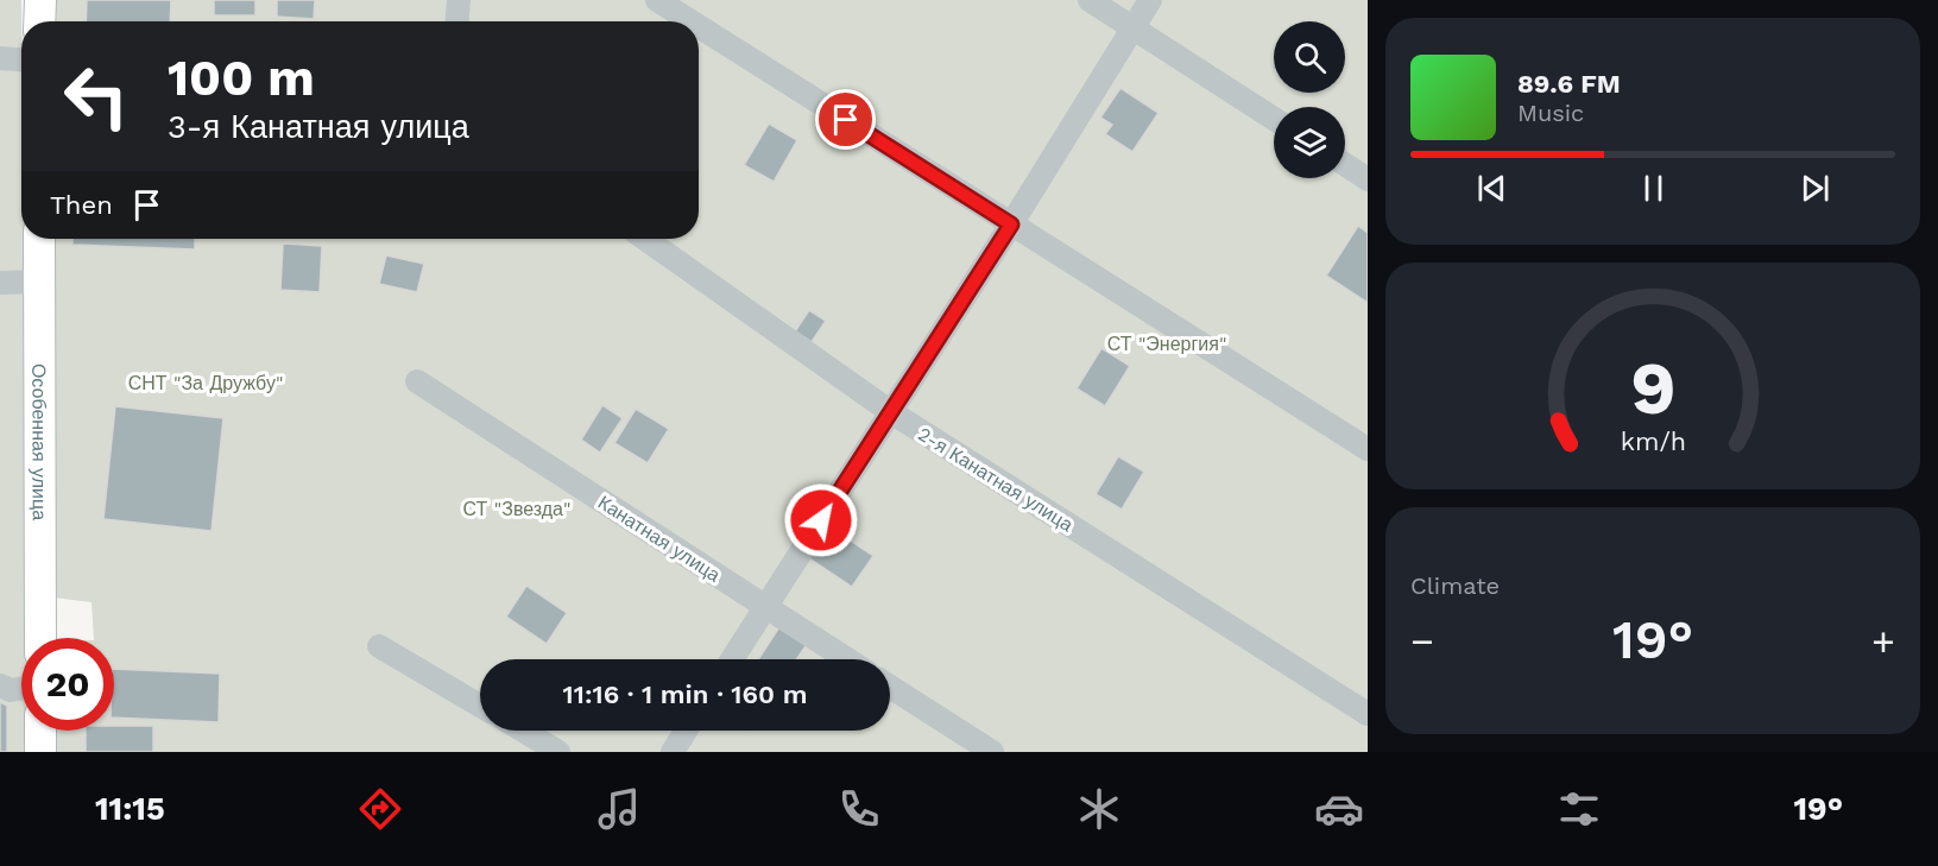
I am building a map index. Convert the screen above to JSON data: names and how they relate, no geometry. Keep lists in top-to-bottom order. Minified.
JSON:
{"streets":{"main road":["Особенная улица"],"lane":["2-я Канатная улица","Канатная улица"]},"parks":["СТ \"Энергия\"","СНТ \"За Дружбу\"","СТ \"Звезда\""],"page":{"turn":["100 m","3-я Канатная улица"],"song":["89.6 FM","Music"],"then":"Then","tile":"Climate","heat":["−","19°","+"],"limit":"20","trip":"11:16 · 1 min · 160 m","tabs":["11:15","19°"],"gauge":["9","km/h"]}}
